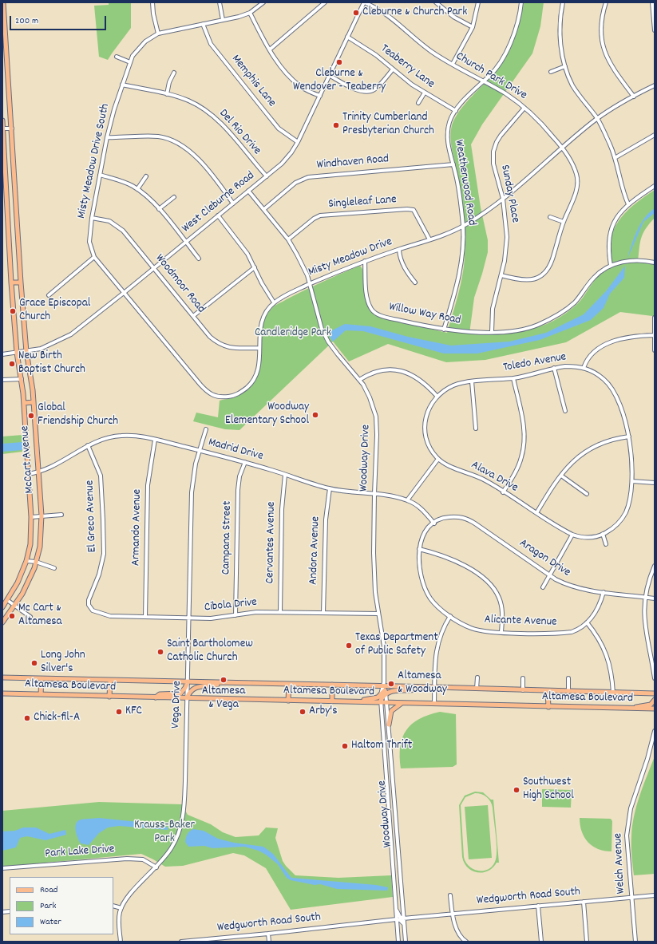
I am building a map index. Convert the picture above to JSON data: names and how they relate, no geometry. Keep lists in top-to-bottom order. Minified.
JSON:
{"streets":{"main road":["McCart Avenue","Altamesa Boulevard"],"street":["Teaberry Lane","Church Park Drive","Memphis Lane","Del Rio Drive","Misty Meadow Drive South","Windhaven Road","Weatherwood Road","Sunday Place","West Cleburne Road","Singleleaf Lane","Misty Meadow Drive","Woodmoor Road","Willow Way Road","Toledo Avenue","Madrid Drive","Woodway Drive","Alava Drive","El Greco Avenue","Armando Avenue","Campana Street","Cervantes Avenue","Andora Avenue","Aragon Drive","Cibola Drive","Alicante Avenue","Vega Drive","Park Lake Drive","Welch Avenue","Wedgworth Road South"]},"crossings":[["Teaberry Lane","Weatherwood Road"],["Teaberry Lane","West Cleburne Road"],["Church Park Drive","Weatherwood Road"],["Church Park Drive","Sunday Place"],["Church Park Drive","West Cleburne Road"],["Church Park Drive","Misty Meadow Drive"],["Memphis Lane","Misty Meadow Drive South"],["Memphis Lane","West Cleburne Road"],["Del Rio Drive","Misty Meadow Drive South"],["Del Rio Drive","West Cleburne Road"],["Misty Meadow Drive South","West Cleburne Road"],["Misty Meadow Drive South","Misty Meadow Drive"],["Misty Meadow Drive South","Woodmoor Road"],["Windhaven Road","Weatherwood Road"],["Windhaven Road","Woodway Drive"],["Weatherwood Road","Misty Meadow Drive"],["Weatherwood Road","Willow Way Road"],["Sunday Place","Misty Meadow Drive"],["Sunday Place","Willow Way Road"],["West Cleburne Road","Misty Meadow Drive"],["West Cleburne Road","Woodmoor Road"],["West Cleburne Road","Woodway Drive"],["West Cleburne Road","McCart Avenue"],["Singleleaf Lane","Misty Meadow Drive"],["Singleleaf Lane","Woodway Drive"],["Misty Meadow Drive","Woodmoor Road"],["Misty Meadow Drive","Willow Way Road"],["Misty Meadow Drive","Woodway Drive"],["Toledo Avenue","Alava Drive"],["Madrid Drive","Woodway Drive"],["Madrid Drive","McCart Avenue"],["Madrid Drive","El Greco Avenue"],["Madrid Drive","Armando Avenue"],["Madrid Drive","Campana Street"],["Madrid Drive","Cervantes Avenue"],["Madrid Drive","Andora Avenue"],["Madrid Drive","Aragon Drive"],["Madrid Drive","Alicante Avenue"],["Madrid Drive","Vega Drive"],["Woodway Drive","Cibola Drive"],["Woodway Drive","Altamesa Boulevard"],["Woodway Drive","Wedgworth Road South"],["El Greco Avenue","Cibola Drive"],["Armando Avenue","Cibola Drive"],["Campana Street","Cibola Drive"],["Cervantes Avenue","Cibola Drive"],["Andora Avenue","Cibola Drive"],["Aragon Drive","Alicante Avenue"],["Cibola Drive","Vega Drive"],["Altamesa Boulevard","Vega Drive"],["Vega Drive","Park Lake Drive"],["Welch Avenue","Wedgworth Road South"]],"parks":["Candleridge Park","Krauss-Baker Park"],"places":["Cleburne & Church Park","Cleburne & Wendover - Teaberry","Trinity Cumberland Presbyterian Church","Grace Episcopal Church","New Birth Baptist Church","Woodway Elementary School","Global Friendship Church","Mc Cart & Altamesa","Texas Department of Public Safety","Saint Bartholomew Catholic Church","Long John Silver's","Altamesa & Vega","Altamesa & Woodway","KFC","Arby's","Chick-fil-A","Haltom Thrift","Southwest High School"],"legend":["Road","Park","Water"],"scale_bar":"200 m"}
